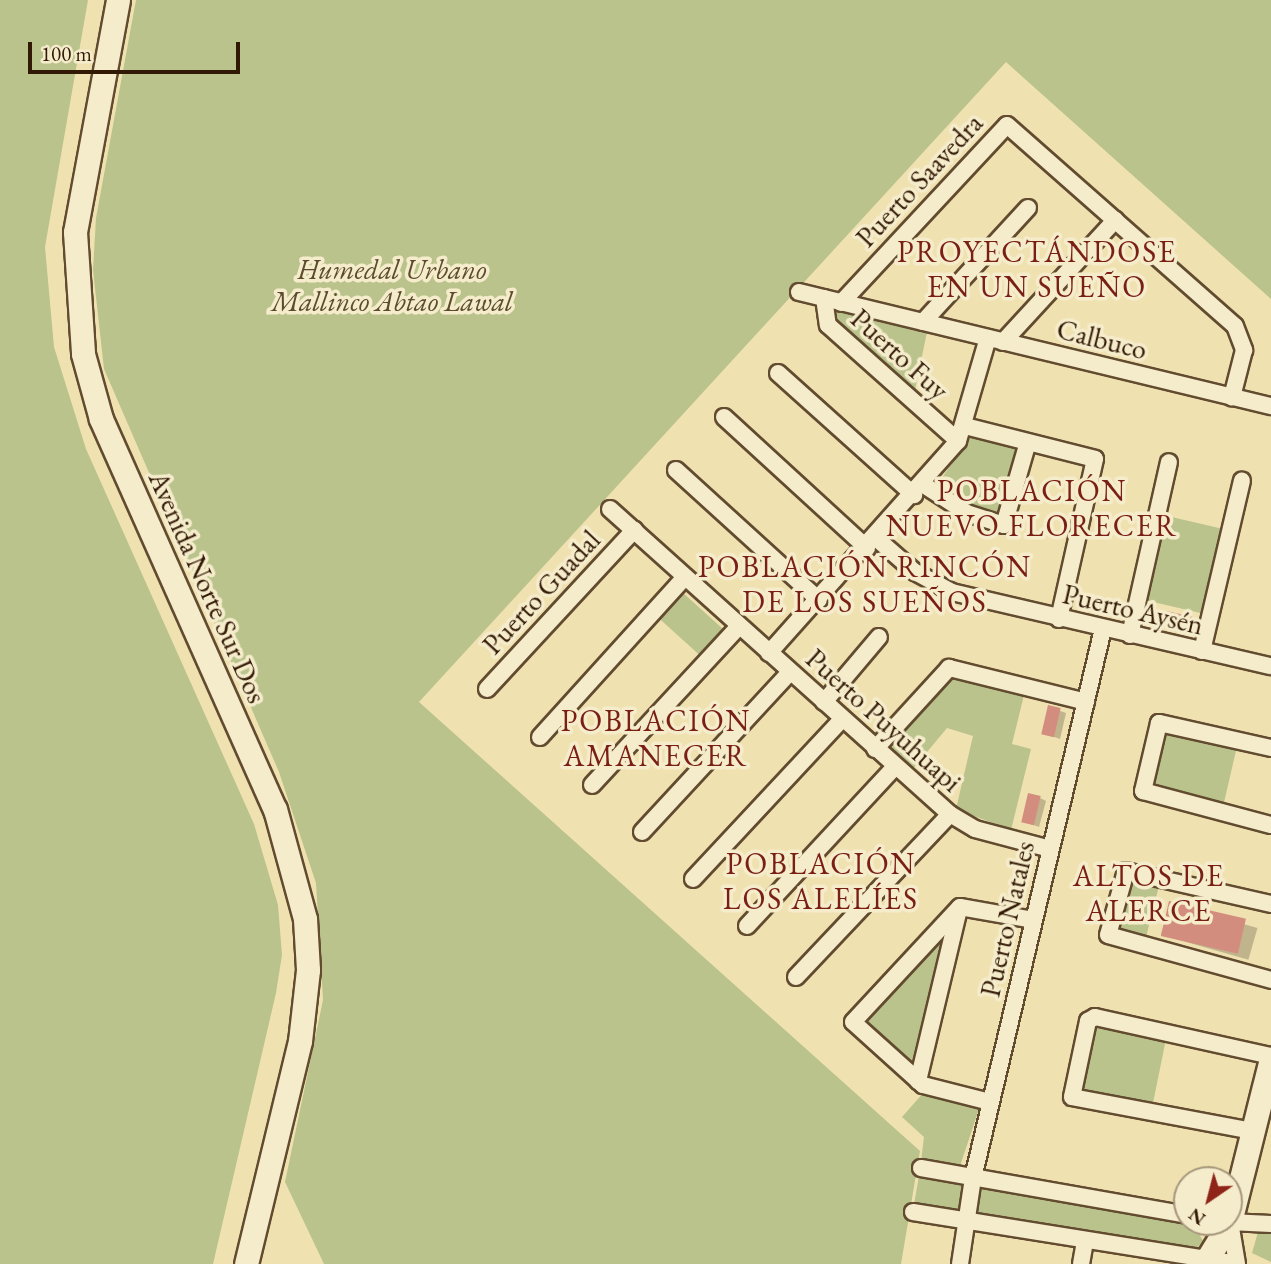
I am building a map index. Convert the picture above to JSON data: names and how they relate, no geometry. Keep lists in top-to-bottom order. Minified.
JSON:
{"streets":{"main road":["Avenida Norte Sur Dos"],"street":["Puerto Saavedra","Calbuco","Puerto Fuy","Puerto Guadal","Puerto Aysén","Puerto Puyuhuapi","Puerto Natales"]},"crossings":[["Puerto Saavedra","Calbuco"],["Calbuco","Puerto Fuy"],["Puerto Guadal","Puerto Puyuhuapi"],["Puerto Aysén","Puerto Natales"],["Puerto Puyuhuapi","Puerto Natales"]],"districts":["PROYECTÁNDOSE EN UN SUEÑO","POBLACIÓN NUEVO FLORECER","POBLACIÓN RINCÓN DE LOS SUEÑOS","POBLACIÓN AMANECER","POBLACIÓN LOS ALELÍES","ALTOS DE ALERCE"],"parks":["Humedal Urbano Mallinco Abtao Lawal"],"scale_bar":"100 m","north":"bottom left"}
